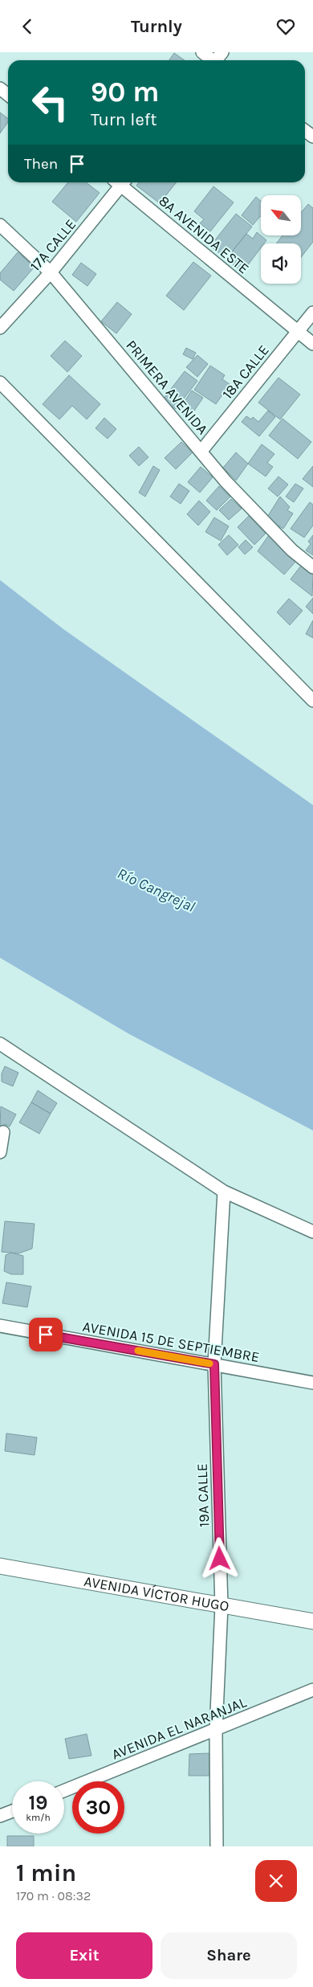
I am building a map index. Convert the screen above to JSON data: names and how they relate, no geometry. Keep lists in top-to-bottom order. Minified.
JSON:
{"streets":{"street":["8A AVENIDA ESTE","17A CALLE","18A CALLE","PRIMERA AVENIDA","AVENIDA 15 DE SEPTIEMBRE","19A CALLE","AVENIDA VÍCTOR HUGO","AVENIDA EL NARANJAL"]},"crossings":[["8A AVENIDA ESTE","18A CALLE"],["17A CALLE","PRIMERA AVENIDA"],["18A CALLE","PRIMERA AVENIDA"],["AVENIDA 15 DE SEPTIEMBRE","19A CALLE"],["19A CALLE","AVENIDA VÍCTOR HUGO"],["19A CALLE","AVENIDA EL NARANJAL"]],"water":["Río Cangrejal"],"north":"top left","page":{"header":"Turnly","turn":["90 m","Turn left"],"then":"Then","speed":"19 km/h","limit":"30","heading":["1 min","170 m · 08:32"],"buttons":["Exit","Share"]}}
